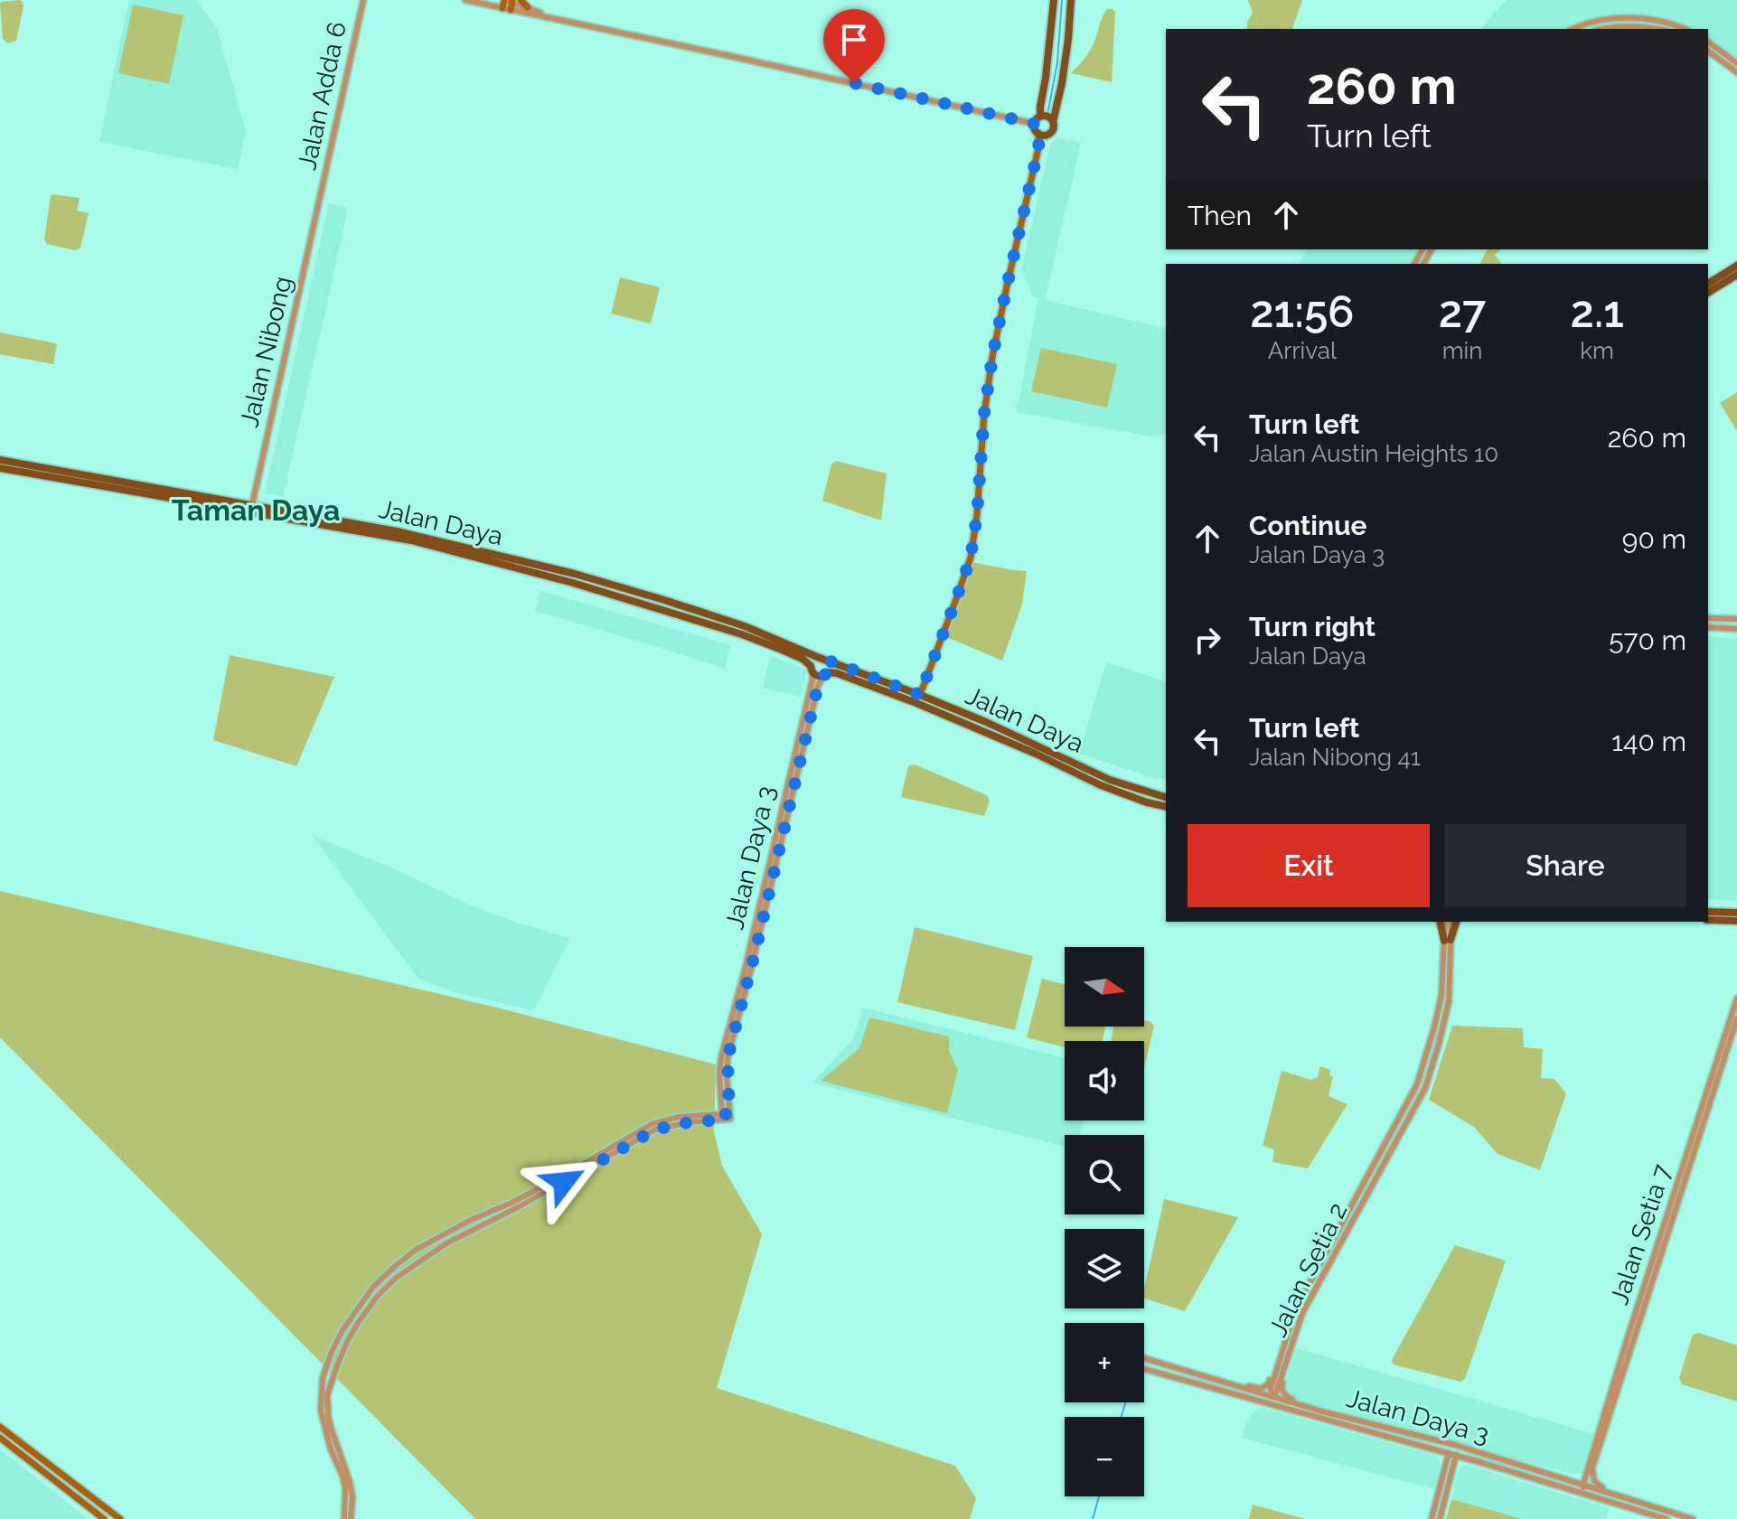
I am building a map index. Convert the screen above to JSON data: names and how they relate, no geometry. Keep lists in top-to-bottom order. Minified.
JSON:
{"streets":{"main road":["Jalan Daya"],"street":["Jalan Adda 6","Jalan Nibong","Jalan Daya 3","Jalan Setia 7","Jalan Setia 2"]},"crossings":[["Jalan Adda 6","Jalan Nibong"],["Jalan Nibong","Jalan Daya"],["Jalan Daya","Jalan Daya 3"],["Jalan Daya 3","Jalan Setia 7"],["Jalan Daya 3","Jalan Setia 2"]],"districts":["Taman Daya"],"north":"right","page":{"turn":["260 m","Turn left"],"then":"Then","eta":["21:56","Arrival","27","min","2.1","km"],"list":[{"name":"Turn left","note":"Jalan Austin Heights 10","value":"260 m"},{"name":"Continue","note":"Jalan Daya 3","value":"90 m"},{"name":"Turn right","note":"Jalan Daya","value":"570 m"},{"name":"Turn left","note":"Jalan Nibong 41","value":"140 m"}],"buttons":["Exit","Share"],"map_buttons":["+","−"]}}
